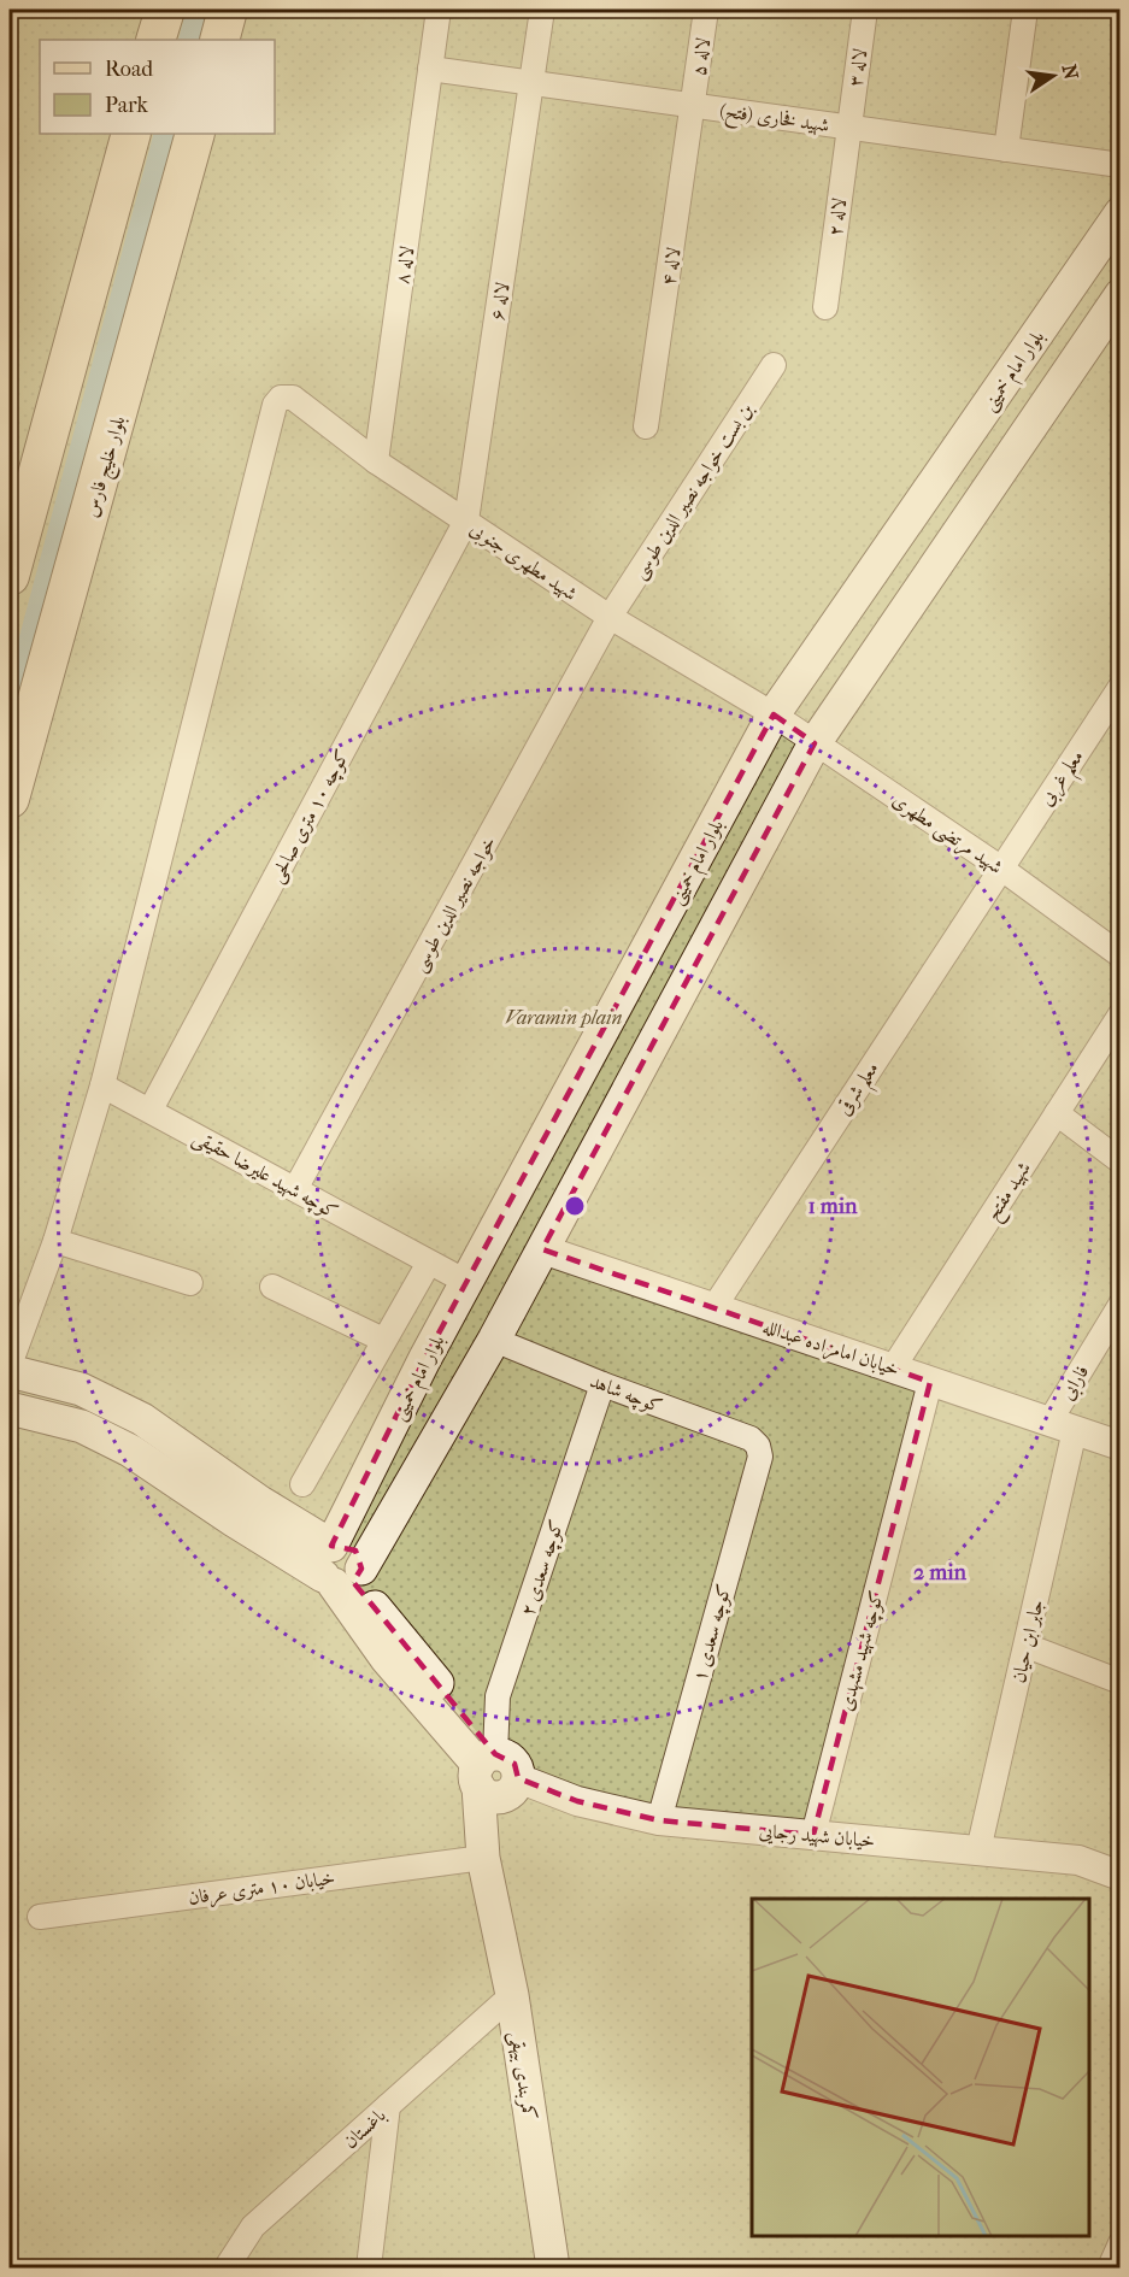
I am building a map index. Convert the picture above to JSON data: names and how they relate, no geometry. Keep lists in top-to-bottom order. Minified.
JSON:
{"streets":{"main road":["بلوار امام خمینی","بلوار خلیج فارس","خیابان شهید رجایی","کمربندی بیهقی"],"street":["لاله ۵","لاله ۳","شهید فخاری (فتح)","لاله ۲","لاله ۸","لاله ۴","لاله ۶","بن بست خواجه نصیر الدین طوسی","شهید مطهری جنوبی","معلم غربی","کوچه ۱۰ متری صالحی","شهید مرتضی مطهری","خواجه نصیر الدین طوسی","معلم شرقی","کوچه شهید علیرضا حقیقی","شهید مفتح","خیابان امامزاده عبدالله","فارابی","کوچه شاهد","کوچه سعدی ۲","کوچه سعدی ۱","جابر ابن حیان","کوچه شهید مشهدی","خیابان ۱۰ متری عرفان","باغستان"]},"crossings":[["لاله ۵","شهید فخاری (فتح)"],["لاله ۵","لاله ۴"],["لاله ۳","شهید فخاری (فتح)"],["لاله ۳","لاله ۲"],["شهید فخاری (فتح)","لاله ۲"],["شهید فخاری (فتح)","لاله ۸"],["شهید فخاری (فتح)","لاله ۴"],["شهید فخاری (فتح)","لاله ۶"],["لاله ۸","شهید مطهری جنوبی"],["لاله ۶","شهید مطهری جنوبی"],["لاله ۶","کوچه ۱۰ متری صالحی"],["بلوار امام خمینی","شهید مطهری جنوبی"],["بلوار امام خمینی","شهید مرتضی مطهری"],["بلوار امام خمینی","کوچه شهید علیرضا حقیقی"],["بلوار امام خمینی","خیابان شهید رجایی"],["بن بست خواجه نصیر الدین طوسی","شهید مطهری جنوبی"],["بن بست خواجه نصیر الدین طوسی","خواجه نصیر الدین طوسی"],["شهید مطهری جنوبی","کوچه ۱۰ متری صالحی"],["شهید مطهری جنوبی","شهید مرتضی مطهری"],["شهید مطهری جنوبی","خواجه نصیر الدین طوسی"],["شهید مطهری جنوبی","کوچه شهید علیرضا حقیقی"],["معلم غربی","شهید مرتضی مطهری"],["معلم غربی","معلم شرقی"],["کوچه ۱۰ متری صالحی","کوچه شهید علیرضا حقیقی"],["شهید مرتضی مطهری","معلم شرقی"],["خواجه نصیر الدین طوسی","کوچه شهید علیرضا حقیقی"],["معلم شرقی","خیابان امامزاده عبدالله"],["شهید مفتح","خیابان امامزاده عبدالله"],["خیابان امامزاده عبدالله","فارابی"],["خیابان امامزاده عبدالله","جابر ابن حیان"],["خیابان امامزاده عبدالله","کوچه شهید مشهدی"],["فارابی","جابر ابن حیان"],["کوچه شاهد","کوچه سعدی ۲"],["کوچه شاهد","کوچه سعدی ۱"],["کوچه سعدی ۲","خیابان شهید رجایی"],["کوچه سعدی ۲","کمربندی بیهقی"],["کوچه سعدی ۱","خیابان شهید رجایی"],["جابر ابن حیان","خیابان شهید رجایی"],["کوچه شهید مشهدی","خیابان شهید رجایی"],["خیابان شهید رجایی","کمربندی بیهقی"],["خیابان ۱۰ متری عرفان","کمربندی بیهقی"],["کمربندی بیهقی","باغستان"]],"parks":["Varamin plain"],"legend":["Road","Park"],"north":"right","rings":["1 min","2 min"]}
